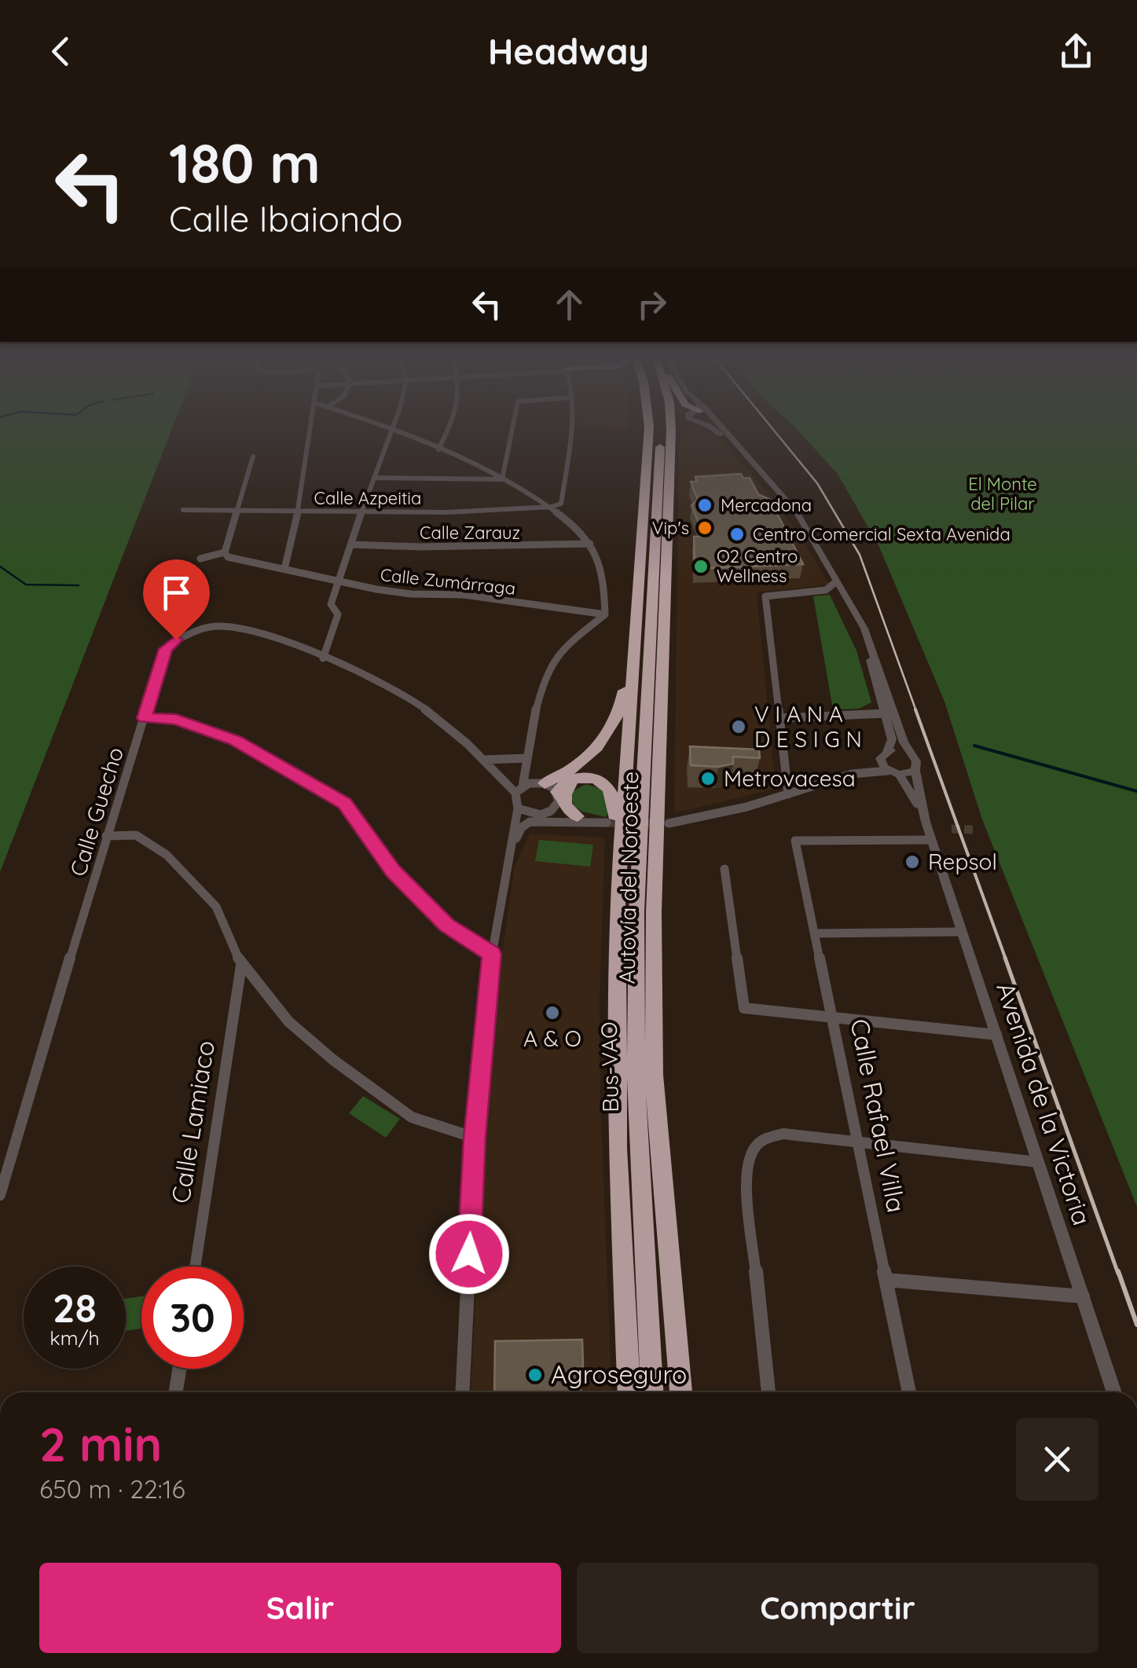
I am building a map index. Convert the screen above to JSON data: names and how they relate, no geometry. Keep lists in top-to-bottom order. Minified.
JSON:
{"streets":{"highway":["Autovía del Noroeste","Bus-VAO"],"street":["Calle Azpeitia","Calle Zarauz","Calle Zumárraga","Calle Guecho","Avenida de la Victoria","Calle Rafael Villa","Calle Lamiaco"]},"crossings":[["Avenida de la Victoria","Calle Rafael Villa"]],"parks":["El Monte del Pilar"],"places":["Mercadona","Vip's","Centro Comercial Sexta Avenida","O2 Centro Wellness","V I A N A D E S I G N","Metrovacesa","Repsol","A & O","Agroseguro"],"page":{"header":"Headway","turn":["180 m","Calle Ibaiondo"],"speed":"28 km/h","limit":"30","heading":["2 min","650 m · 22:16"],"buttons":["Salir","Compartir"]}}
